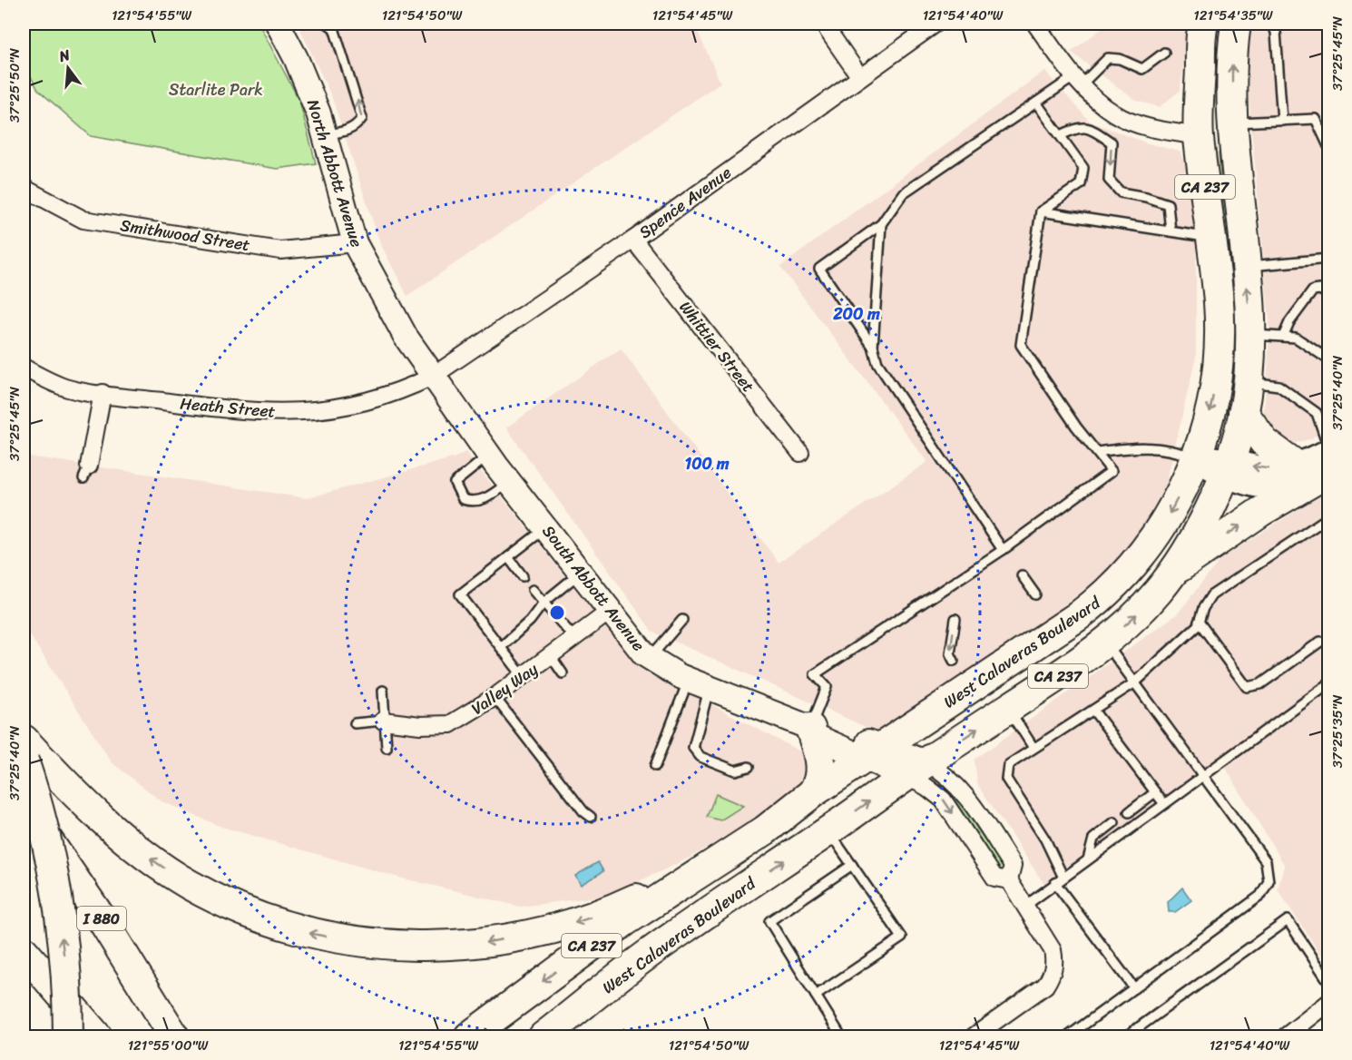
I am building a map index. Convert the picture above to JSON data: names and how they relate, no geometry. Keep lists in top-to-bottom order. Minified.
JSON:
{"streets":{"highway":["CA 237","West Calaveras Boulevard","I 880"],"street":["North Abbott Avenue","Spence Avenue","Smithwood Street","Whittier Street","Heath Street","South Abbott Avenue","Valley Way"]},"crossings":[["North Abbott Avenue","Spence Avenue"],["North Abbott Avenue","Smithwood Street"],["North Abbott Avenue","Heath Street"],["North Abbott Avenue","South Abbott Avenue"],["Spence Avenue","Whittier Street"],["Spence Avenue","Heath Street"],["Spence Avenue","South Abbott Avenue"],["Heath Street","South Abbott Avenue"],["South Abbott Avenue","West Calaveras Boulevard"],["South Abbott Avenue","Valley Way"]],"parks":["Starlite Park"],"north":"top","coordinates":["121°54'55\"W","121°54'50\"W","121°54'45\"W","121°54'40\"W","121°54'35\"W","37°25'45\"N","37°25'50\"N","37°25'40\"N","37°25'35\"N","121°55'00\"W"],"rings":["200 m","100 m"]}
